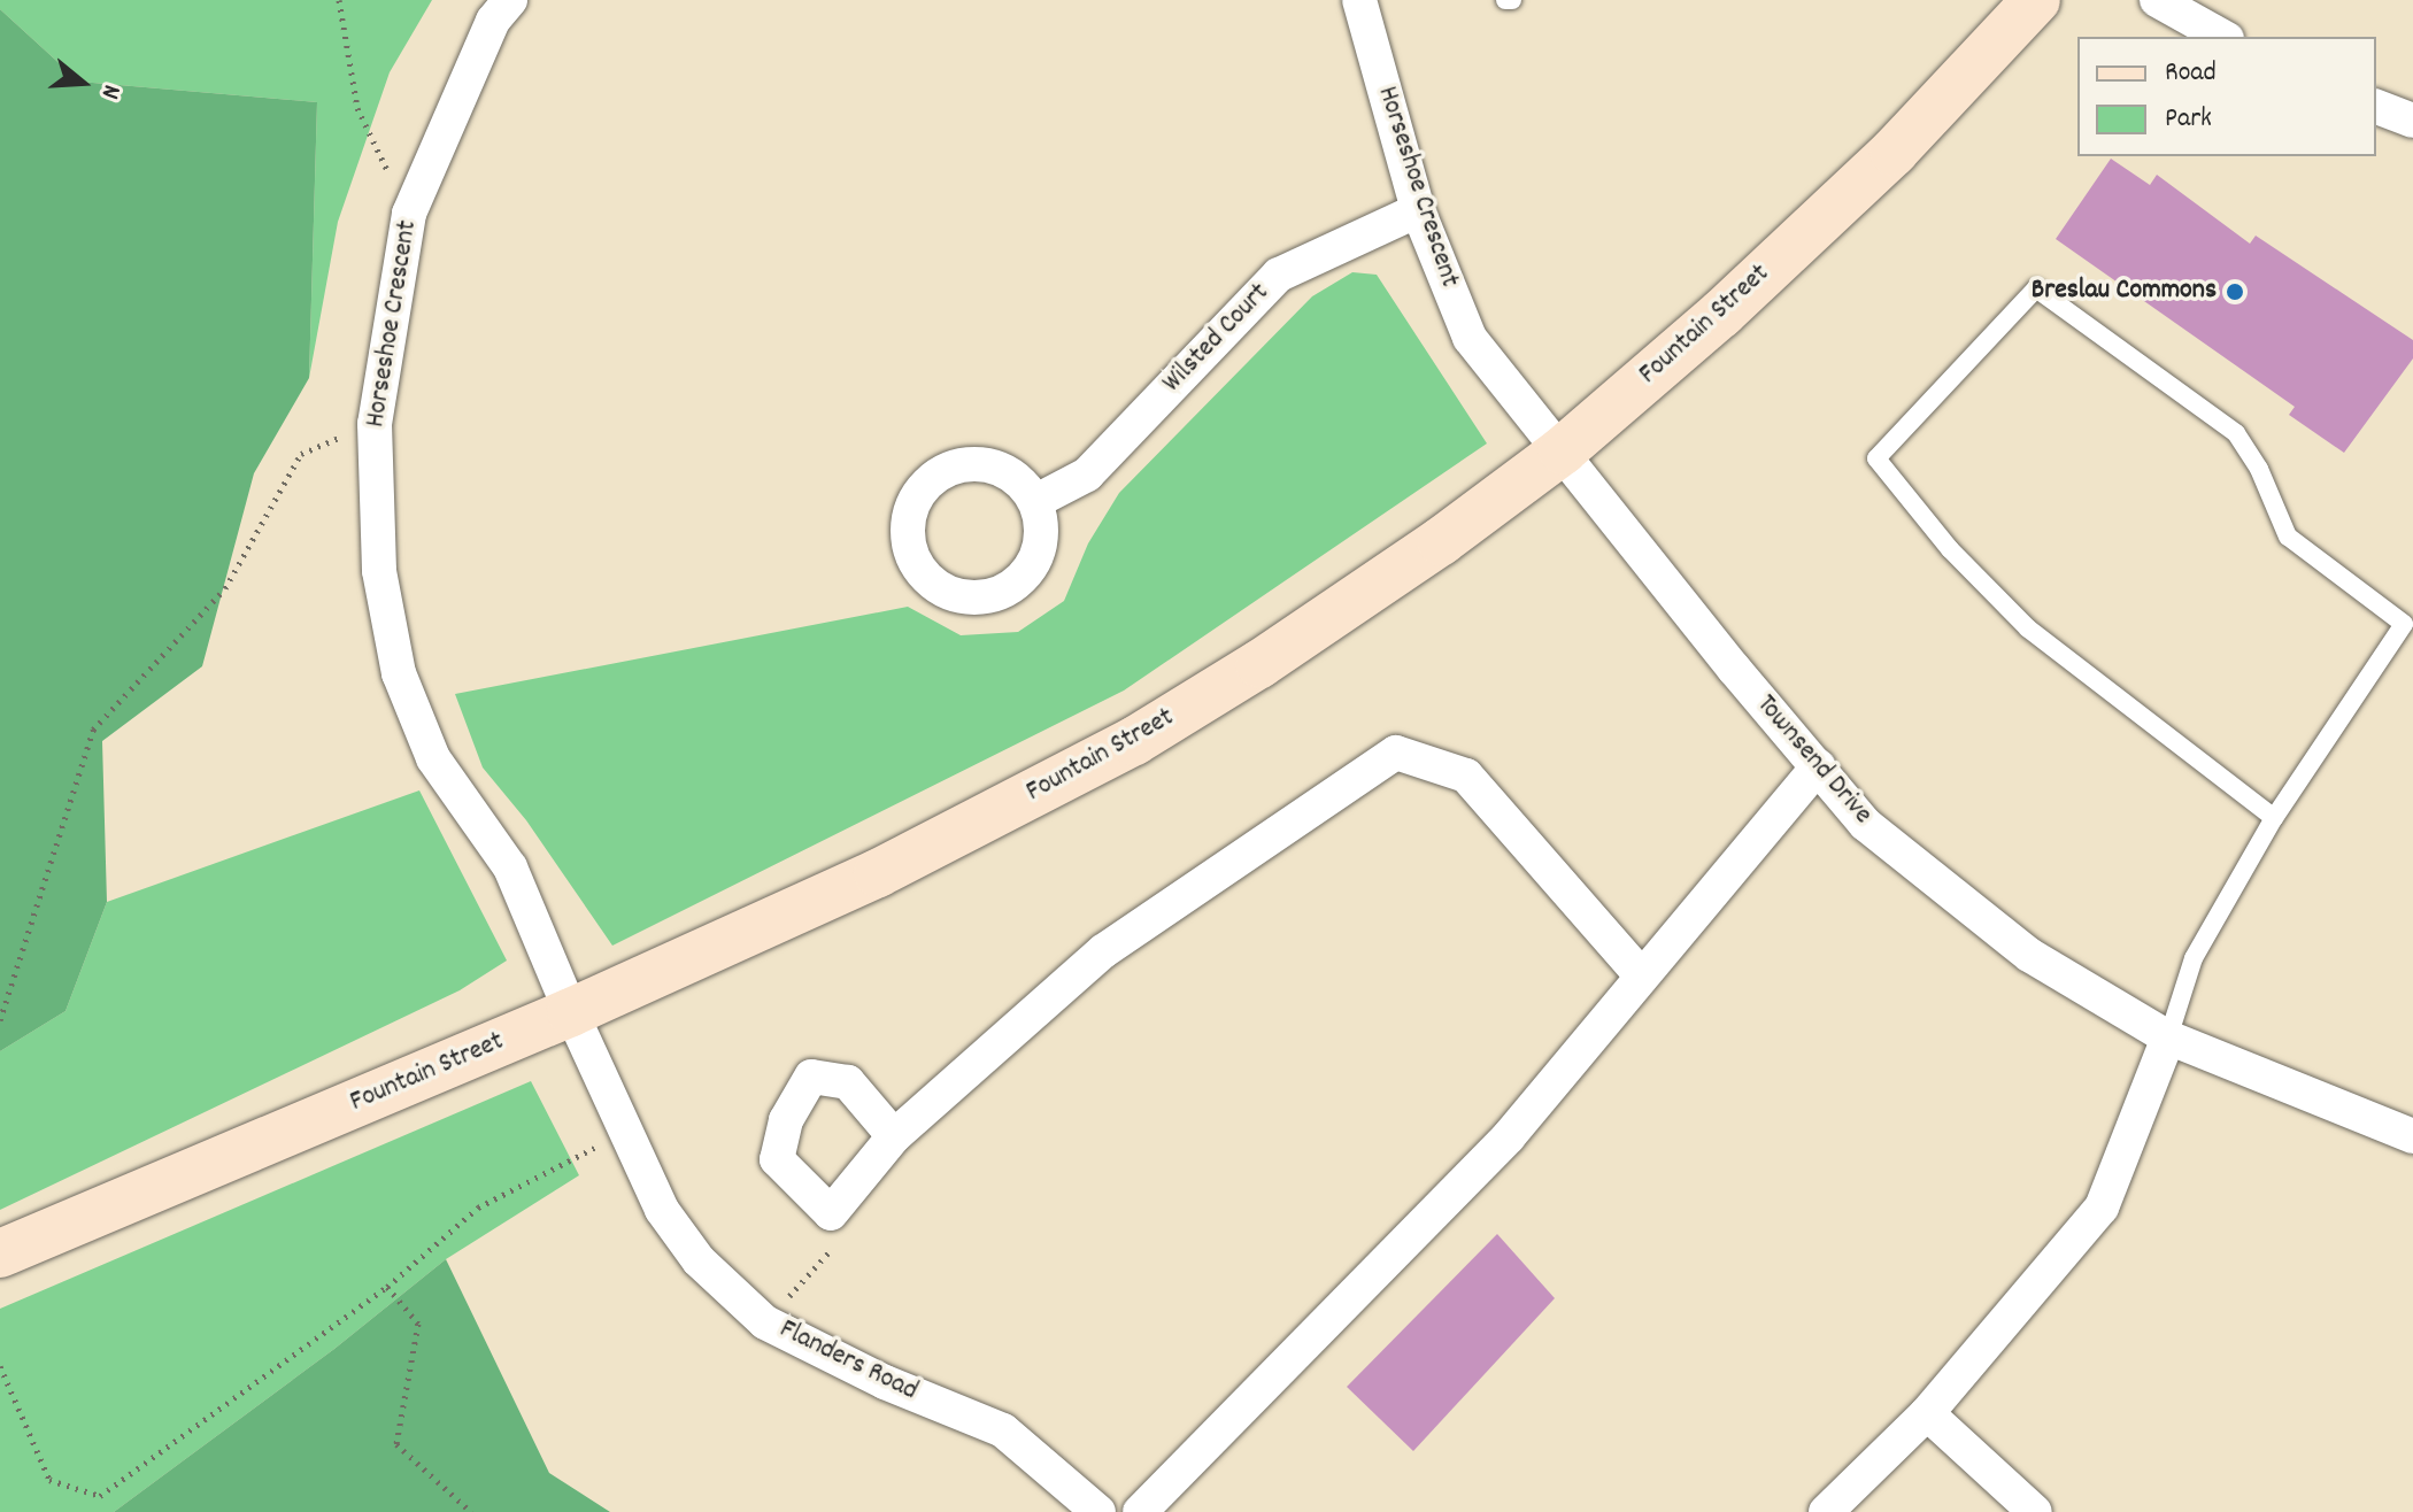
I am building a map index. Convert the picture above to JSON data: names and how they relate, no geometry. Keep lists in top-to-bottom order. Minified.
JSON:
{"streets":{"main road":["Fountain Street"],"street":["Horseshoe Crescent","Wilsted Court","Townsend Drive","Flanders Road"]},"crossings":[["Horseshoe Crescent","Fountain Street"],["Horseshoe Crescent","Wilsted Court"],["Horseshoe Crescent","Townsend Drive"],["Horseshoe Crescent","Flanders Road"],["Fountain Street","Townsend Drive"],["Fountain Street","Flanders Road"]],"places":["Breslau Commons"],"legend":["Road","Park"],"north":"right"}
